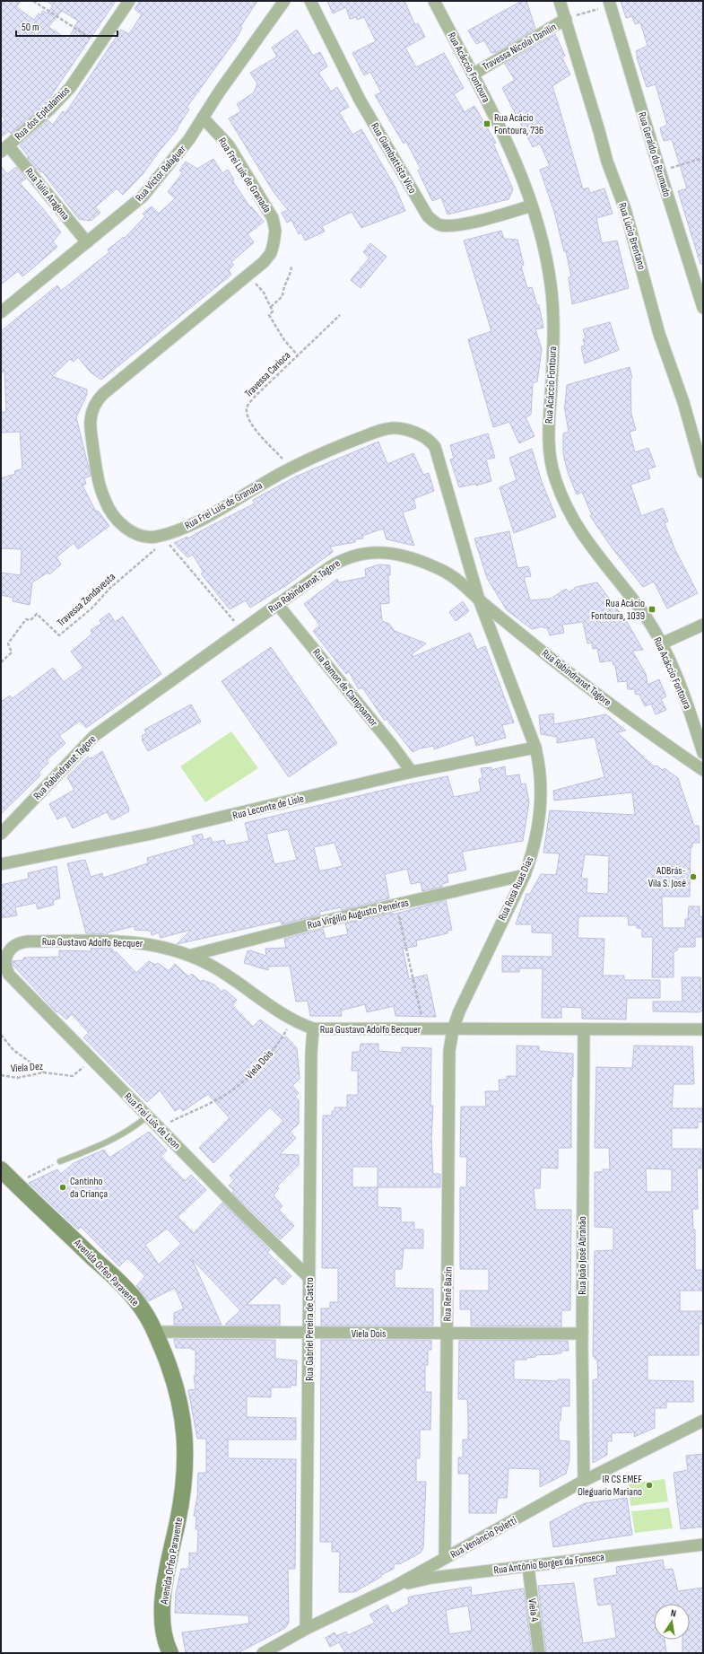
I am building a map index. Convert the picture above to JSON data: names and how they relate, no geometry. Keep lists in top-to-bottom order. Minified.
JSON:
{"streets":{"main road":["Avenida Orfeo Paravente"],"street":["Travessa Nicolai Danilin","Rua Acáccio Fontoura","Rua dos Epitalamios","Rua Geraldo do Brumado","Rua Giambattista Vico","Rua Victor Balaguer","Rua Frei Luis de Granada","Rua Túlia Aragona","Rua Lúcio Brentano","Rua Rabindranat Tagore","Rua Ramon de Campoamor","Rua Leconte de Lisle","Rua Rosa Ruas Dias","Rua Virgílio Augusto Peneiras","Rua Gustavo Adolfo Becquer","Viela Dois","Rua Frei Luis de Leon","Rua João José Abrahão","Rua Renê Bazin","Rua Gabriel Pereira de Castro","Rua Venâncio Poletti","Rua Antônio Borges da Fonseca","Viela 4"],"path":["Travessa Carioca","Travessa Zendavesta","Viela Dez"]},"crossings":[["Travessa Nicolai Danilin","Rua Acáccio Fontoura"],["Travessa Nicolai Danilin","Rua Lúcio Brentano"],["Rua Acáccio Fontoura","Rua Giambattista Vico"],["Rua dos Epitalamios","Rua Túlia Aragona"],["Rua Victor Balaguer","Rua Frei Luis de Granada"],["Rua Victor Balaguer","Rua Túlia Aragona"],["Rua Frei Luis de Granada","Travessa Carioca"],["Rua Frei Luis de Granada","Rua Rabindranat Tagore"],["Rua Frei Luis de Granada","Travessa Zendavesta"],["Rua Frei Luis de Granada","Rua Rosa Ruas Dias"],["Rua Rabindranat Tagore","Rua Ramon de Campoamor"],["Rua Rabindranat Tagore","Rua Rosa Ruas Dias"],["Rua Ramon de Campoamor","Rua Leconte de Lisle"],["Rua Leconte de Lisle","Rua Rosa Ruas Dias"],["Rua Rosa Ruas Dias","Rua Virgílio Augusto Peneiras"],["Rua Rosa Ruas Dias","Rua Gustavo Adolfo Becquer"],["Rua Rosa Ruas Dias","Rua Renê Bazin"],["Rua Virgílio Augusto Peneiras","Rua Gustavo Adolfo Becquer"],["Rua Gustavo Adolfo Becquer","Viela Dois"],["Rua Gustavo Adolfo Becquer","Rua Frei Luis de Leon"],["Rua Gustavo Adolfo Becquer","Rua João José Abrahão"],["Rua Gustavo Adolfo Becquer","Rua Renê Bazin"],["Rua Gustavo Adolfo Becquer","Rua Gabriel Pereira de Castro"],["Viela Dois","Rua Frei Luis de Leon"],["Viela Dois","Rua João José Abrahão"],["Viela Dois","Avenida Orfeo Paravente"],["Viela Dois","Rua Renê Bazin"],["Viela Dois","Rua Gabriel Pereira de Castro"],["Viela Dez","Rua Frei Luis de Leon"],["Rua Frei Luis de Leon","Rua Gabriel Pereira de Castro"],["Rua João José Abrahão","Rua Venâncio Poletti"],["Rua Renê Bazin","Rua Venâncio Poletti"],["Rua Gabriel Pereira de Castro","Rua Venâncio Poletti"],["Rua Venâncio Poletti","Rua Antônio Borges da Fonseca"],["Rua Antônio Borges da Fonseca","Viela 4"]],"places":{"transit":["Rua Acácio Fontoura, 736","Rua Acácio Fontoura, 1039"],"other":["ADBrás- Vila S. José","Cantinho da Criança","IR CS EMEF Oleguario Mariano"]},"scale_bar":"50 m","north":"top"}
